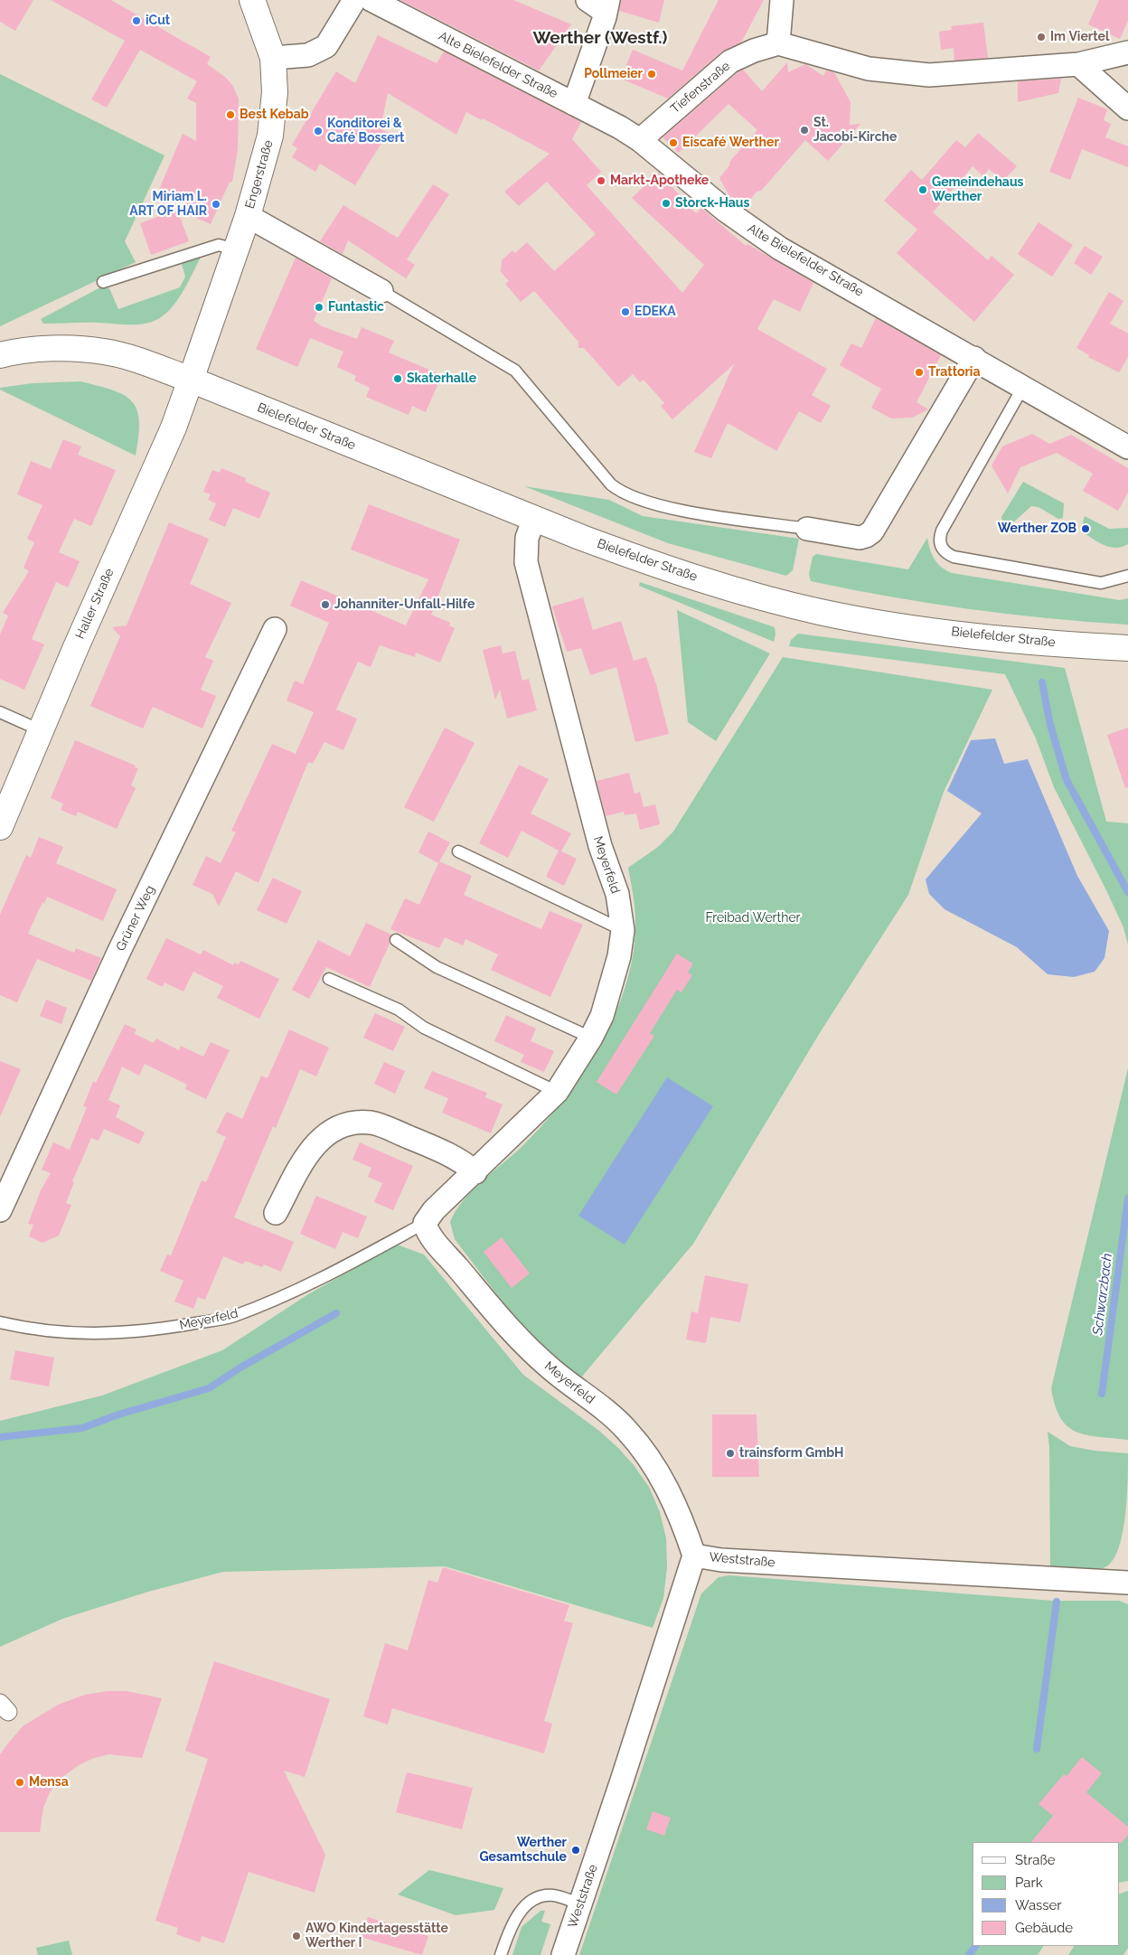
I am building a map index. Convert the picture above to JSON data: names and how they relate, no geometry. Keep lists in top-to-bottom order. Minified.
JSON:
{"streets":{"main road":["Engerstraße","Bielefelder Straße","Haller Straße"],"street":["Alte Bielefelder Straße","Tiefenstraße","Meyerfeld","Grüner Weg","Weststraße"]},"crossings":[["Alte Bielefelder Straße","Tiefenstraße"],["Engerstraße","Bielefelder Straße"],["Engerstraße","Haller Straße"],["Bielefelder Straße","Haller Straße"],["Bielefelder Straße","Meyerfeld"],["Meyerfeld","Weststraße"]],"districts":["Werther (Westf.)"],"water":["Schwarzbach"],"parks":["Freibad Werther"],"places":["iCut","Im Viertel","Pollmeier","Best Kebab","St. Jacobi-Kirche","Konditorei & Café Bossert","Eiscafé Werther","Markt-Apotheke","Gemeindehaus Werther","Storck-Haus","Miriam L. ART OF HAIR","Funtastic","EDEKA","Trattoria","Skaterhalle","Werther ZOB","Johanniter-Unfall-Hilfe","trainsform GmbH","Mensa","Werther Gesamtschule","AWO Kindertagesstätte Werther I"],"legend":["Straße","Park","Wasser","Gebäude"]}
